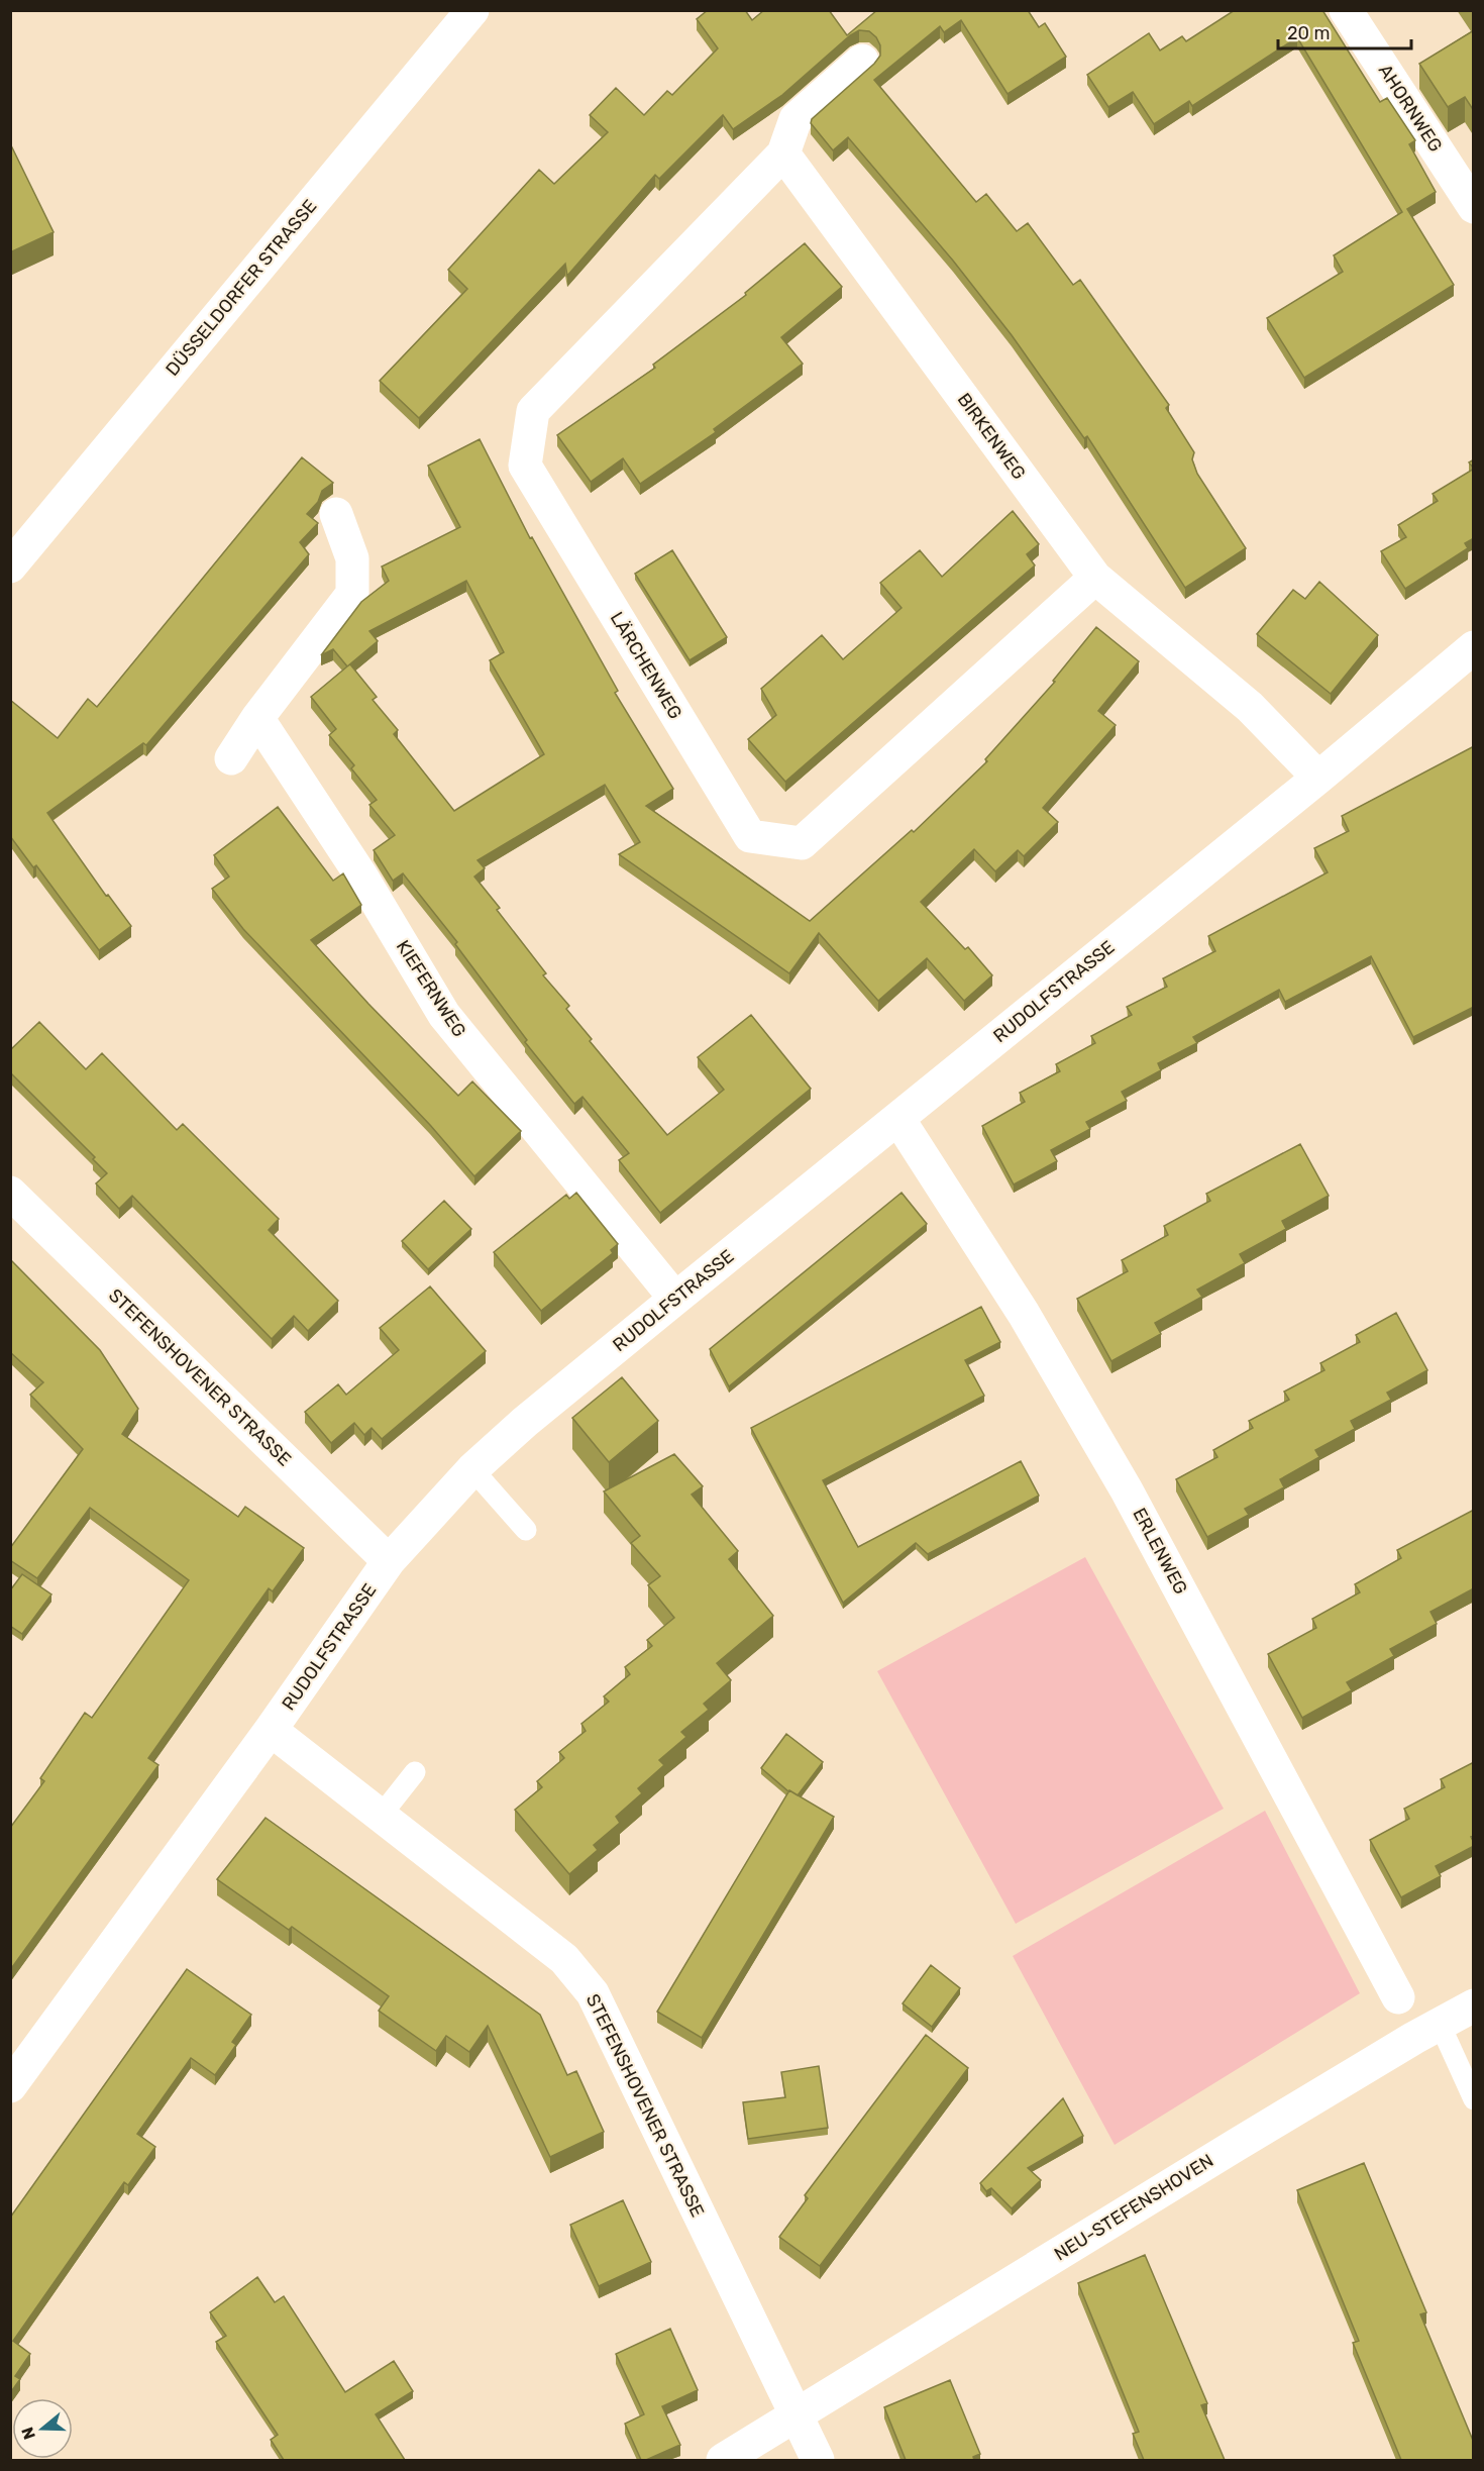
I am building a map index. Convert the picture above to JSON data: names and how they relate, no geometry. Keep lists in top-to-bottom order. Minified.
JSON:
{"streets":{"street":["AHORNWEG","DÜSSELDORFER STRASSE","BIRKENWEG","LÄRCHENWEG","KIEFERNWEG","RUDOLFSTRASSE","STEFENSHOVENER STRASSE","ERLENWEG","NEU-STEFENSHOVEN"]},"crossings":[["BIRKENWEG","LÄRCHENWEG"],["BIRKENWEG","RUDOLFSTRASSE"],["KIEFERNWEG","RUDOLFSTRASSE"],["RUDOLFSTRASSE","STEFENSHOVENER STRASSE"],["RUDOLFSTRASSE","ERLENWEG"],["STEFENSHOVENER STRASSE","NEU-STEFENSHOVEN"]],"scale_bar":"20 m","north":"left"}
